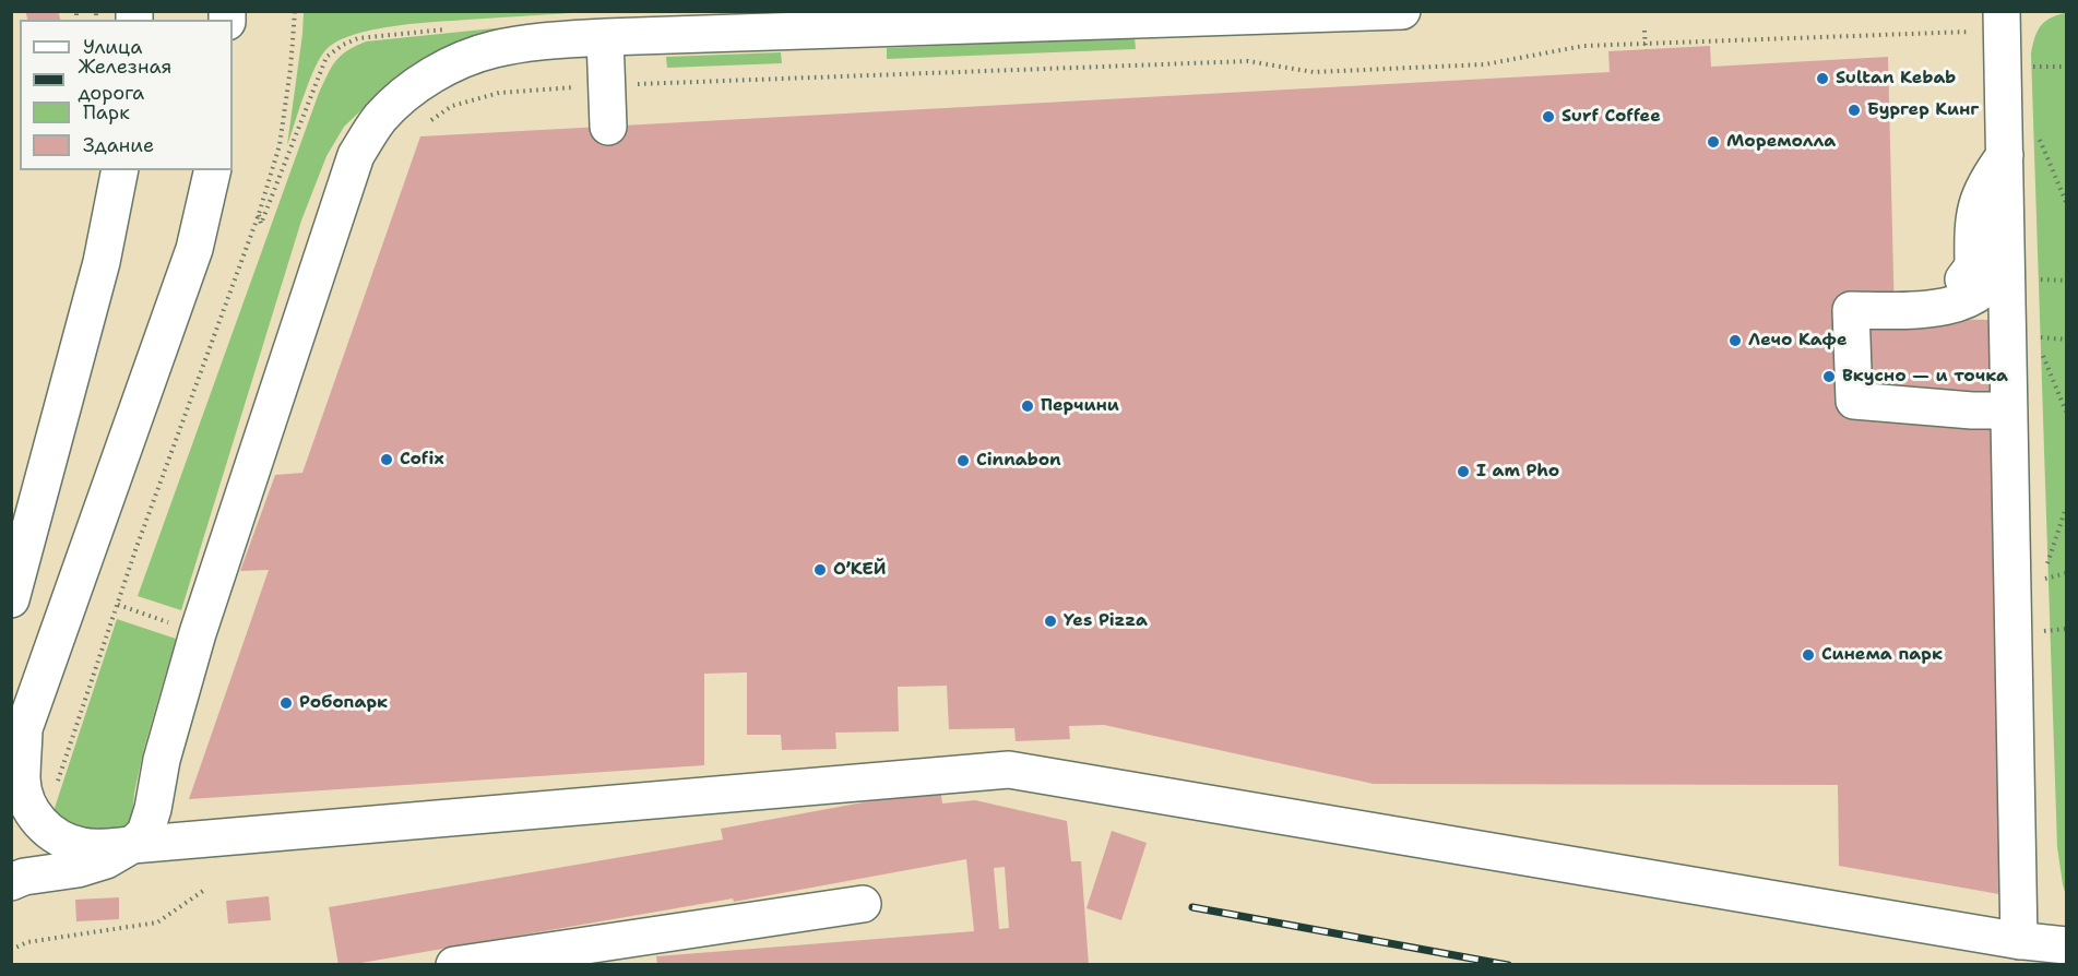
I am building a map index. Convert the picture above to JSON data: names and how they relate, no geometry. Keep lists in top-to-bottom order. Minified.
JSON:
{"places":["Sultan Kebab","Бургер Кинг","Surf Coffee","Моремолла","Лечо Кафе","Вкусно — и точка","Перчини","Cofix","Cinnabon","I am Pho","О’КЕЙ","Yes Pizza","Синема парк","Робопарк"],"legend":["Улица","Железная дорога","Парк","Здание"]}
